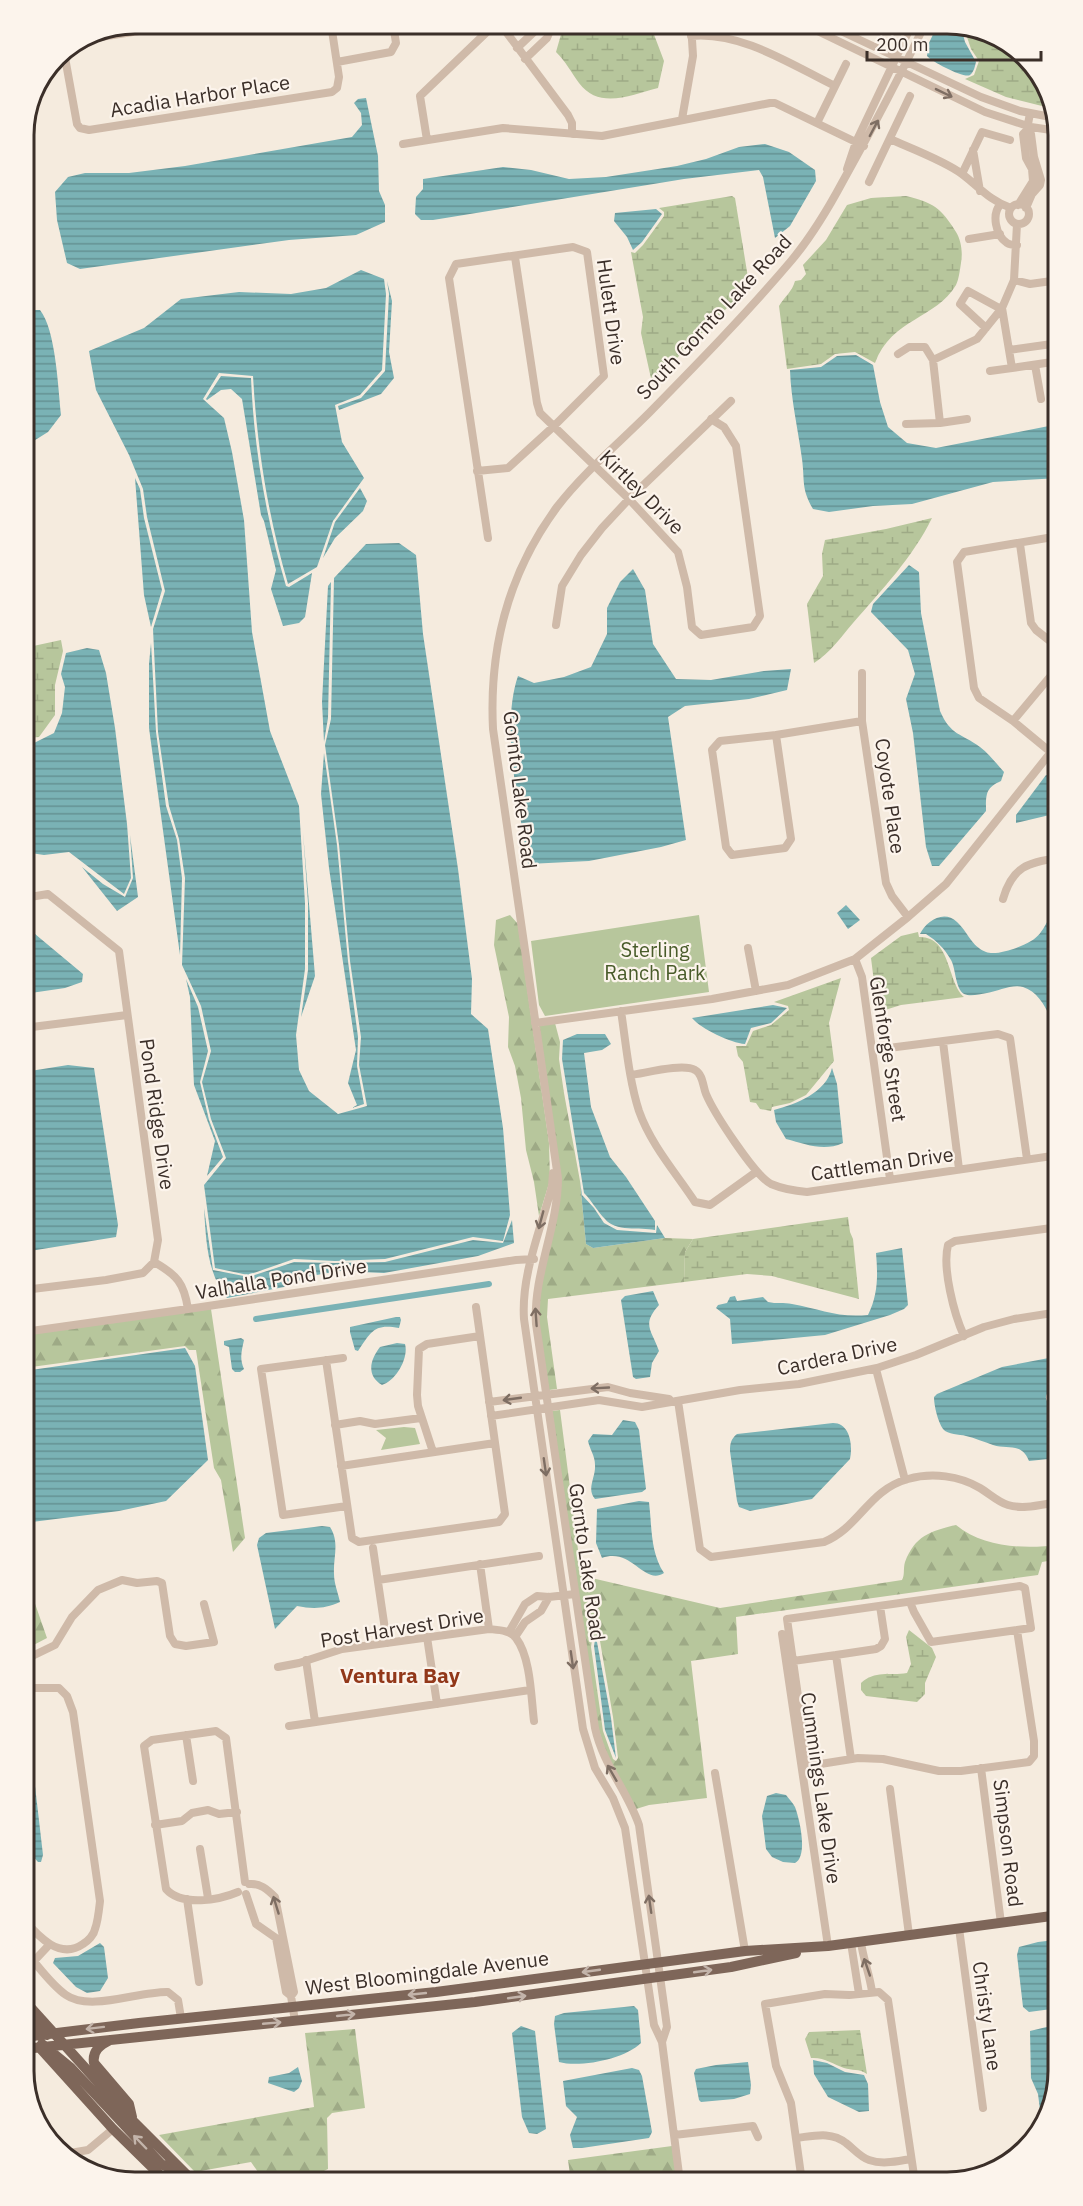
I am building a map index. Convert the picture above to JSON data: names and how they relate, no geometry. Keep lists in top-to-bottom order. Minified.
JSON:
{"streets":{"main road":["West Bloomingdale Avenue"],"street":["Acadia Harbor Place","Hulett Drive","South Gornto Lake Road","Kirtley Drive","Gornto Lake Road","Coyote Place","Glenforge Street","Pond Ridge Drive","Cattleman Drive","Valhalla Pond Drive","Cardera Drive","Post Harvest Drive","Cummings Lake Drive","Simpson Road","Christy Lane"]},"crossings":[["Hulett Drive","Kirtley Drive"],["South Gornto Lake Road","Kirtley Drive"],["South Gornto Lake Road","Gornto Lake Road"],["Kirtley Drive","Gornto Lake Road"],["Gornto Lake Road","Valhalla Pond Drive"],["Gornto Lake Road","Cardera Drive"],["Gornto Lake Road","West Bloomingdale Avenue"],["Glenforge Street","Cattleman Drive"],["Cummings Lake Drive","West Bloomingdale Avenue"],["Simpson Road","West Bloomingdale Avenue"],["West Bloomingdale Avenue","Christy Lane"]],"districts":["Ventura Bay"],"parks":["Sterling Ranch Park"],"scale_bar":"200 m"}
